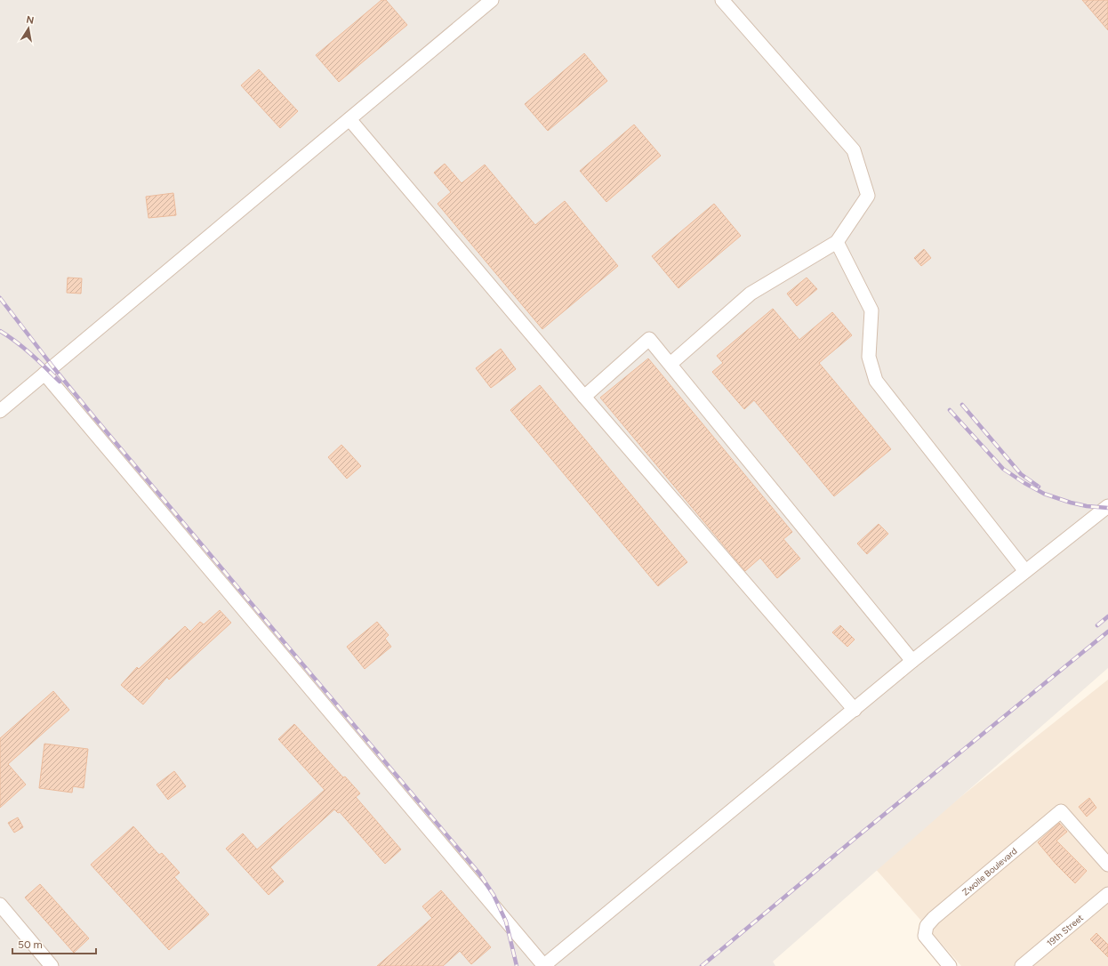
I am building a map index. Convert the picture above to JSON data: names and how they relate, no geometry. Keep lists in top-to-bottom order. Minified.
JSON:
{"streets":{"street":["Zwolle Boulevard","19th Street"]},"scale_bar":"50 m","north":"top"}
